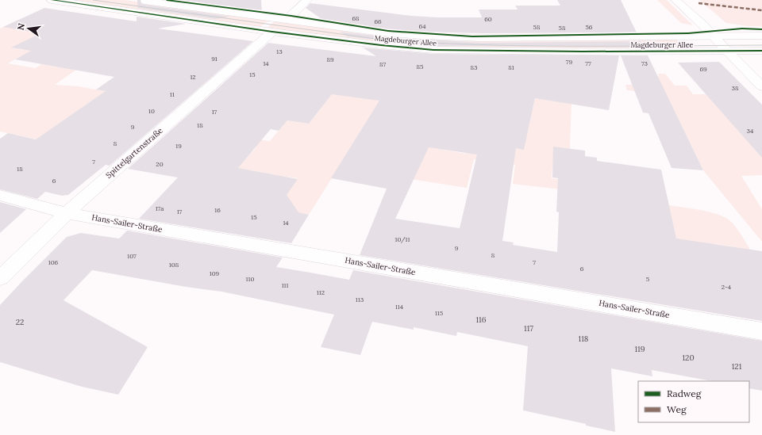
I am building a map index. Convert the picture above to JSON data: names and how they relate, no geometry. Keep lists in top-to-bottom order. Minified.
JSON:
{"streets":{"main road":["Magdeburger Allee","Spittelgartenstraße","Hans-Sailer-Straße"]},"crossings":[["Magdeburger Allee","Spittelgartenstraße"],["Spittelgartenstraße","Hans-Sailer-Straße"]],"house_numbers":["68","60","66","64","58","56","58","13","91","89","79","14","77","73","87","85","83","81","69","15","12","38","11","10","17","18","9","34","8","19","7","20","18","6","17a","16","17","15","14","10/11","9","8","107","106","7","108","6","109","110","5","111","2-4","112","113","114","115","116","22","117","118","119","120","121"],"legend":["Radweg","Weg"],"north":"left"}
